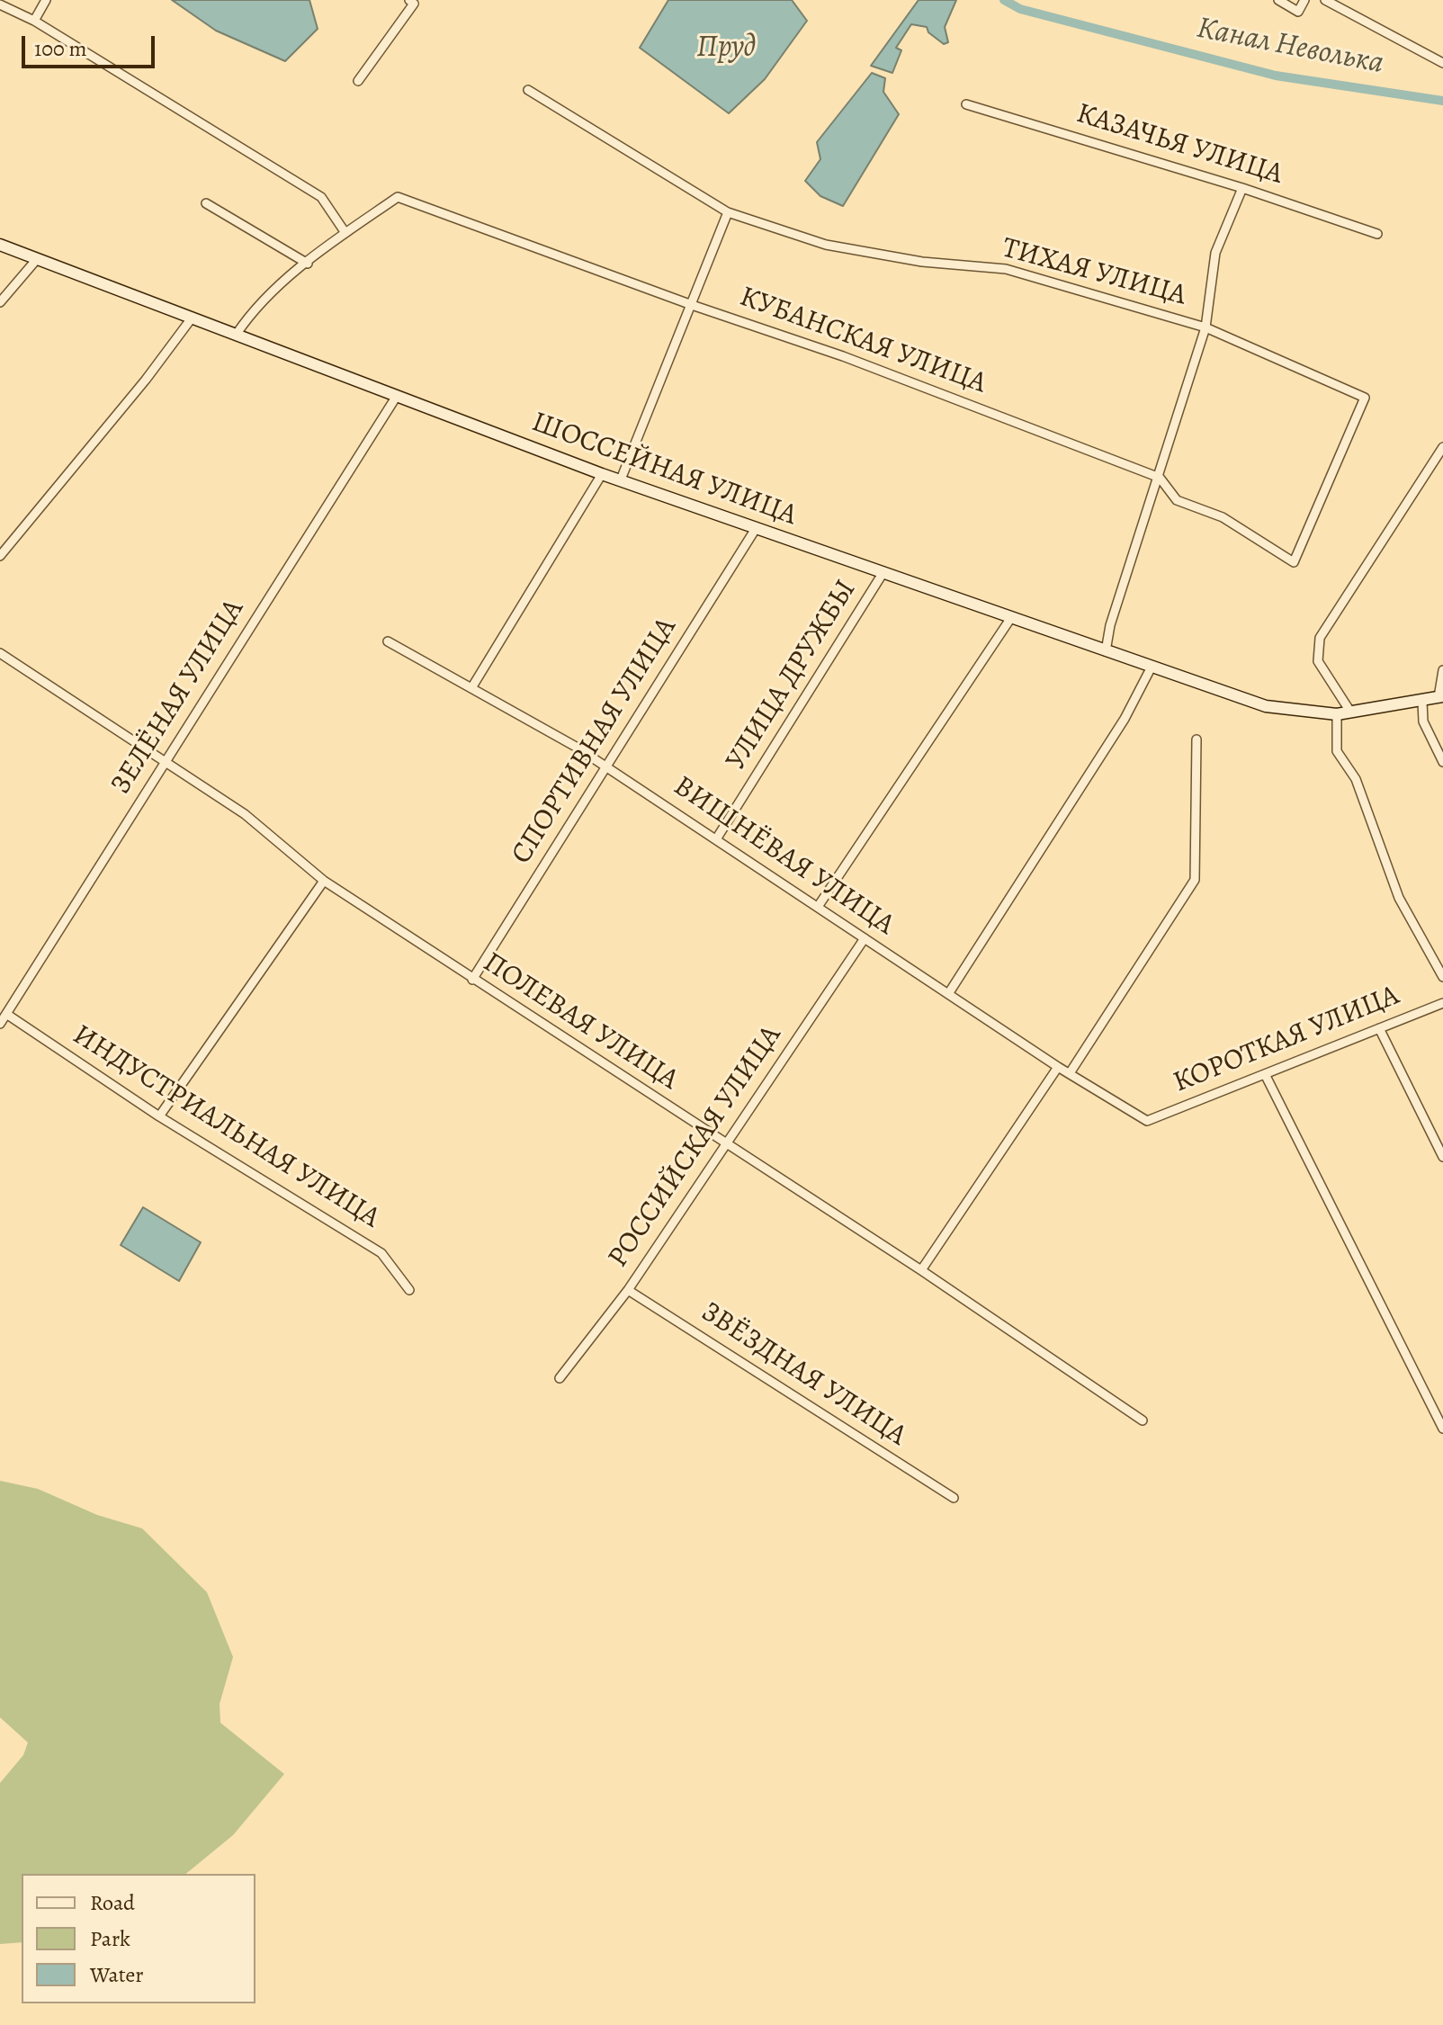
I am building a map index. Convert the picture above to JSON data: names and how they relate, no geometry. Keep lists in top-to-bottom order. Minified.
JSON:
{"streets":{"main road":["ШОССЕЙНАЯ УЛИЦА"],"street":["КАЗАЧЬЯ УЛИЦА","ТИХАЯ УЛИЦА","КУБАНСКАЯ УЛИЦА","УЛИЦА ДРУЖБЫ","ЗЕЛЁНАЯ УЛИЦА","СПОРТИВНАЯ УЛИЦА","ВИШНЁВАЯ УЛИЦА","ПОЛЕВАЯ УЛИЦА","КОРОТКАЯ УЛИЦА","ИНДУСТРИАЛЬНАЯ УЛИЦА","РОССИЙСКАЯ УЛИЦА","ЗВЁЗДНАЯ УЛИЦА"]},"crossings":[["ТИХАЯ УЛИЦА","КУБАНСКАЯ УЛИЦА"],["ШОССЕЙНАЯ УЛИЦА","УЛИЦА ДРУЖБЫ"],["ШОССЕЙНАЯ УЛИЦА","ЗЕЛЁНАЯ УЛИЦА"],["ШОССЕЙНАЯ УЛИЦА","СПОРТИВНАЯ УЛИЦА"],["УЛИЦА ДРУЖБЫ","ВИШНЁВАЯ УЛИЦА"],["ЗЕЛЁНАЯ УЛИЦА","ПОЛЕВАЯ УЛИЦА"],["ЗЕЛЁНАЯ УЛИЦА","ИНДУСТРИАЛЬНАЯ УЛИЦА"],["СПОРТИВНАЯ УЛИЦА","ВИШНЁВАЯ УЛИЦА"],["СПОРТИВНАЯ УЛИЦА","ПОЛЕВАЯ УЛИЦА"],["ВИШНЁВАЯ УЛИЦА","КОРОТКАЯ УЛИЦА"],["ВИШНЁВАЯ УЛИЦА","РОССИЙСКАЯ УЛИЦА"],["ПОЛЕВАЯ УЛИЦА","РОССИЙСКАЯ УЛИЦА"],["РОССИЙСКАЯ УЛИЦА","ЗВЁЗДНАЯ УЛИЦА"]],"water":["Канал Неволька","Пруд"],"legend":["Road","Park","Water"],"scale_bar":"100 m"}
